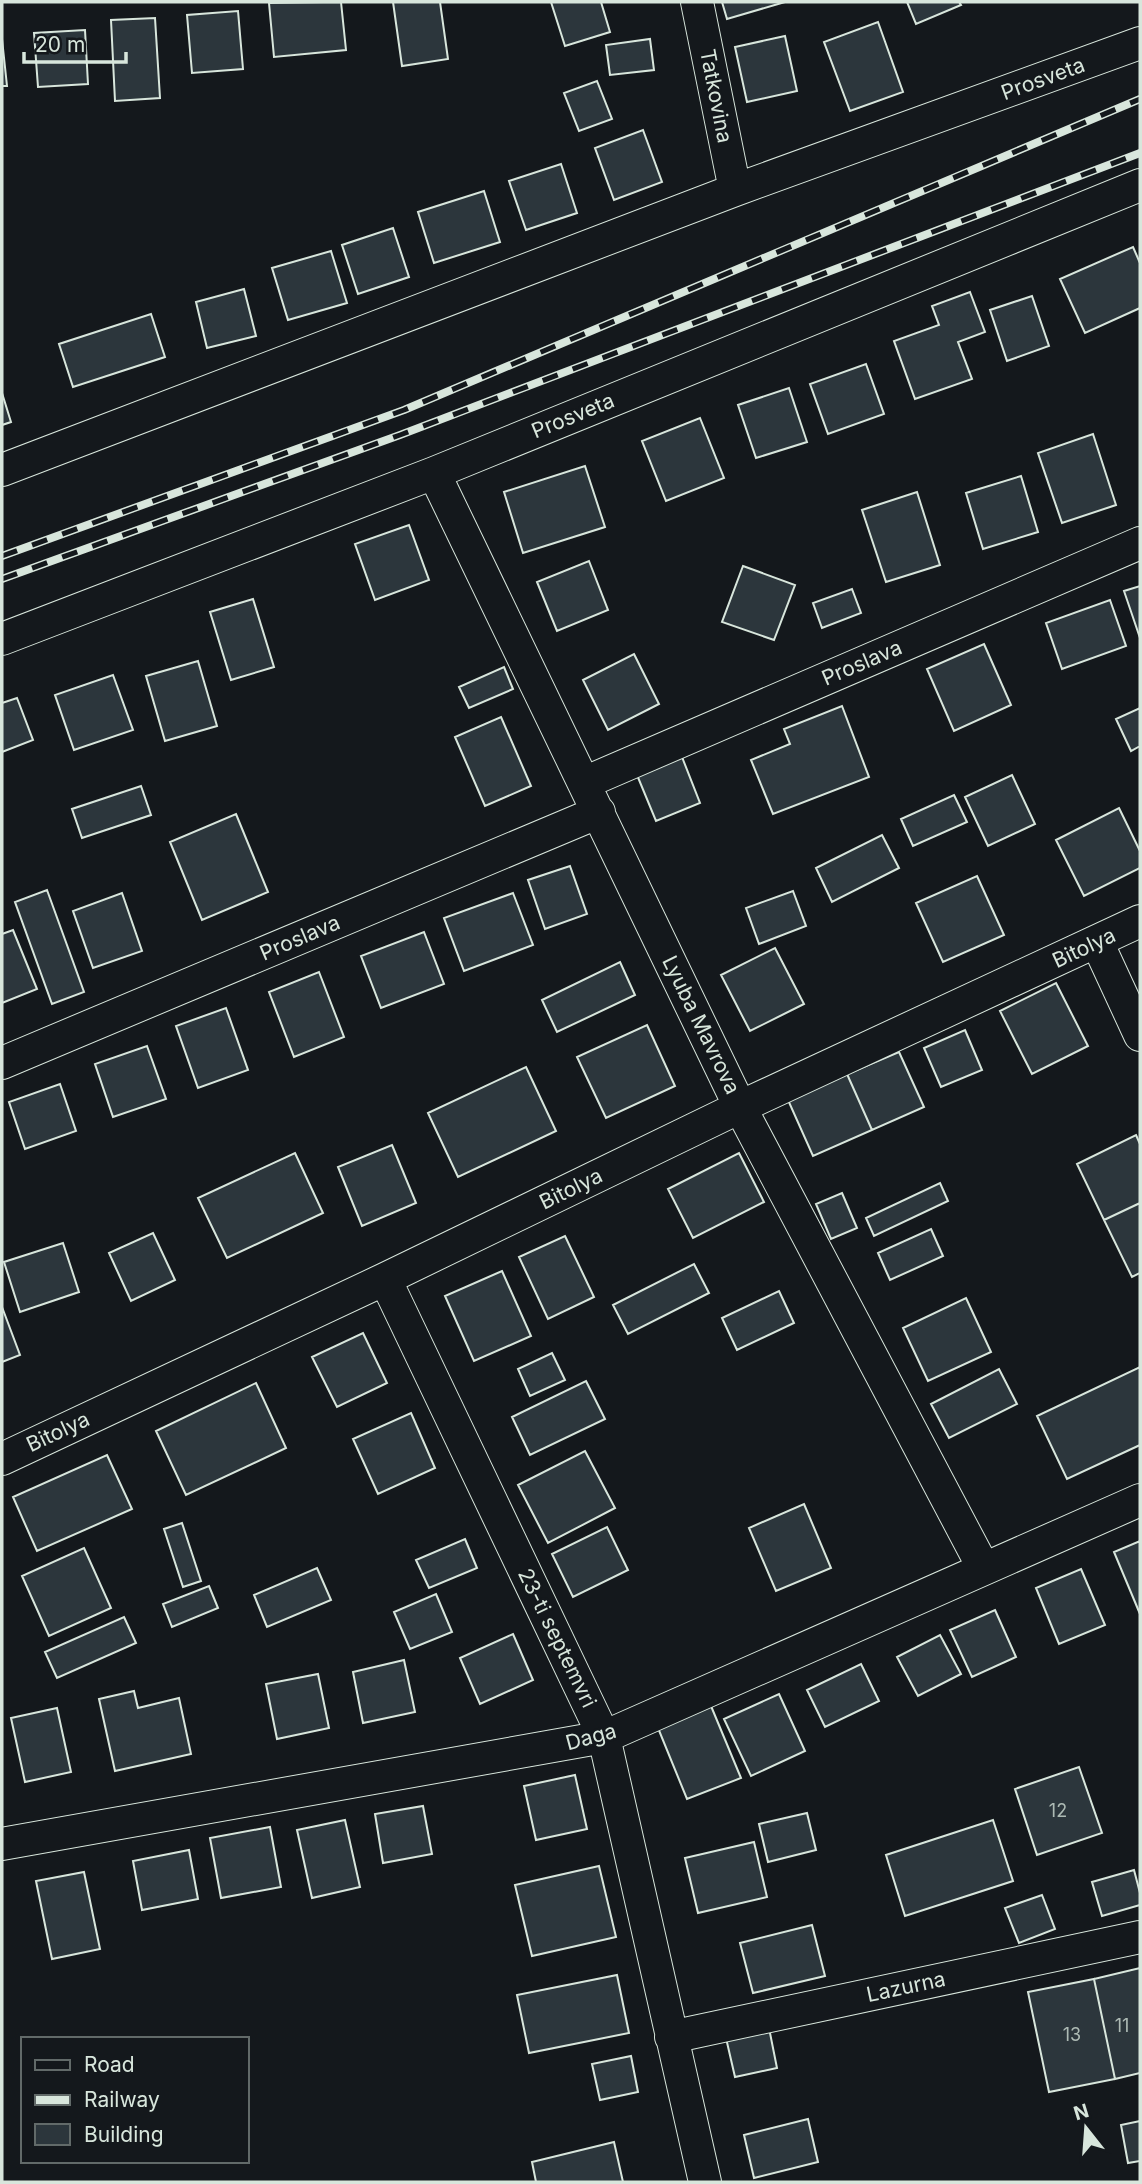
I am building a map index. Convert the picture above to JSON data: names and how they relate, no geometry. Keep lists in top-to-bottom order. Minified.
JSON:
{"streets":{"street":["Prosveta","Tatkovina","Proslava","Bitolya","Lyuba Mavrova","23-ti septemvri","Daga","Lazurna"]},"crossings":[["Prosveta","Tatkovina"],["Prosveta","Lyuba Mavrova"],["Proslava","Lyuba Mavrova"],["Bitolya","Lyuba Mavrova"],["Bitolya","23-ti septemvri"],["Lyuba Mavrova","Daga"],["23-ti septemvri","Daga"],["23-ti septemvri","Lazurna"]],"house_numbers":["12","11","13"],"legend":["Road","Railway","Building"],"scale_bar":"20 m","north":"top"}
